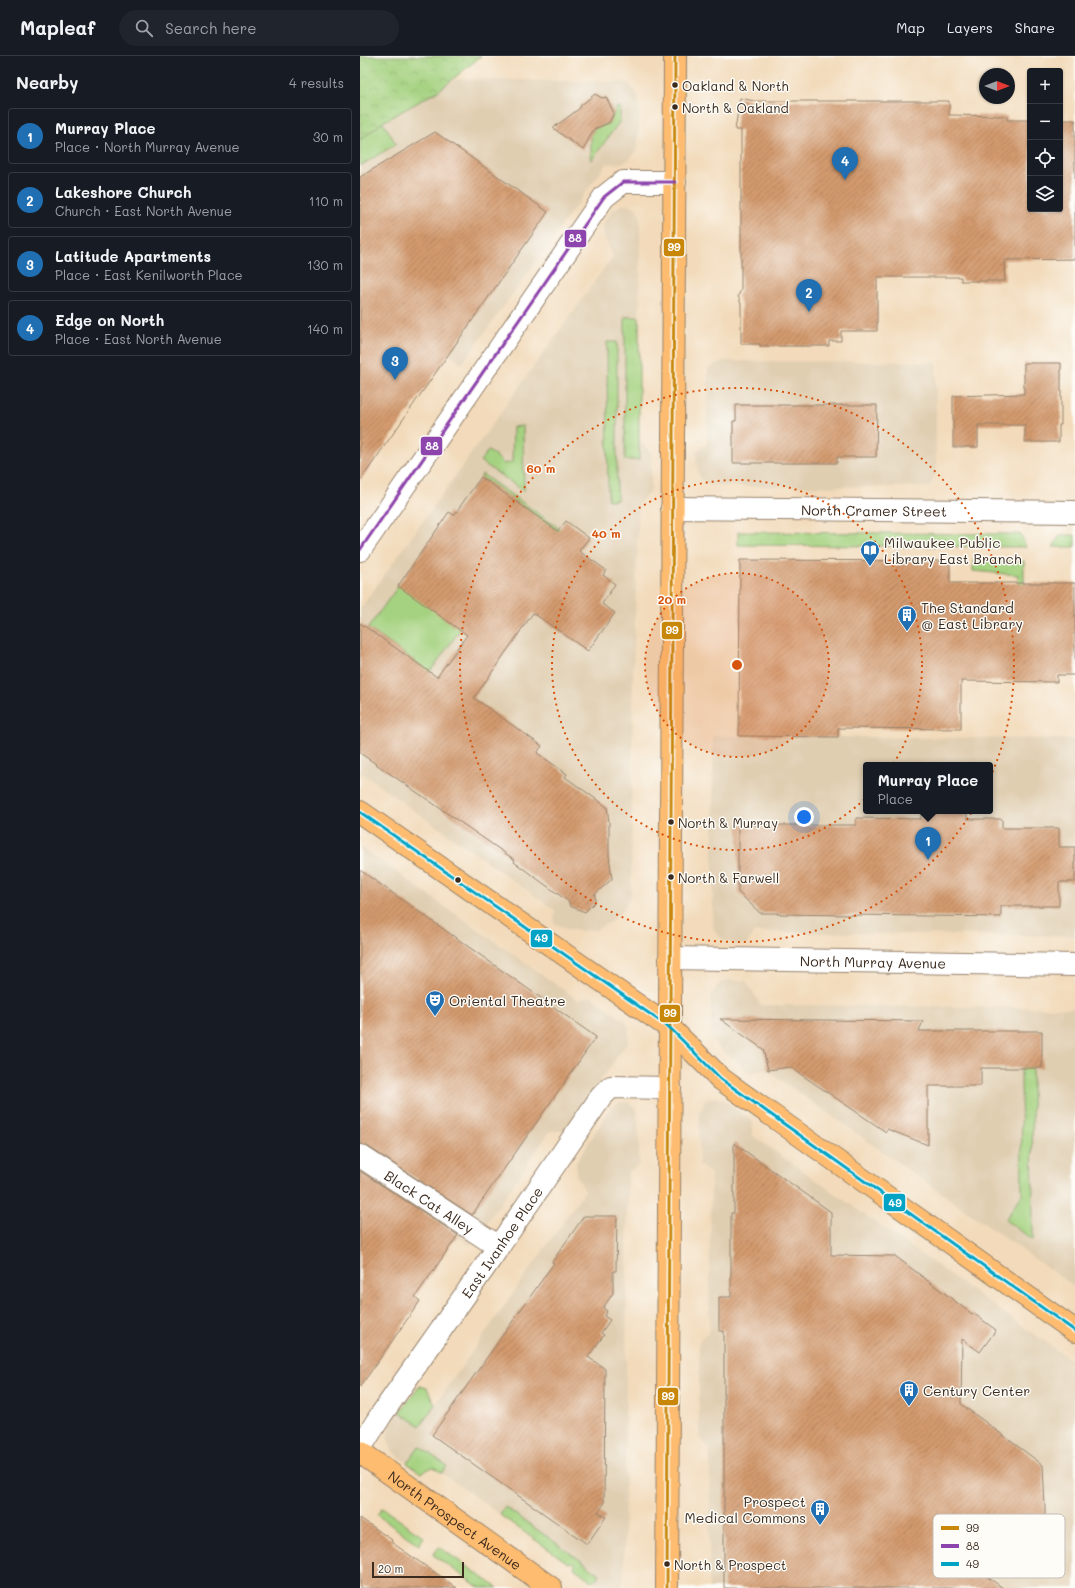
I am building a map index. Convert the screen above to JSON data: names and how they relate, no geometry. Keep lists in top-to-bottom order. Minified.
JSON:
{"streets":{"main road":["North Prospect Avenue"],"street":["North Cramer Street","North Murray Avenue","Black Cat Alley","East Ivanhoe Place"]},"crossings":[["Black Cat Alley","East Ivanhoe Place"]],"places":{"other":["Oakland & North","North & Oakland","North & Murray","North & Farwell","North & Prospect"],"library":["Milwaukee Public Library East Branch"],"building":["The Standard @ East Library","Century Center","Prospect Medical Commons"],"theatre":["Oriental Theatre"]},"lines":["transit line 99","transit line 88","transit line 49"],"legend":["99","88","49"],"scale_bar":"20 m","north":"right","page":{"header":"Mapleaf","search":"Search here","nav":["Map","Layers","Share"],"heading":["Nearby","4 results"],"map_buttons":["+","−"],"list":[{"mark":"1","name":"Murray Place","note":"Place · North Murray Avenue","value":"30 m"},{"mark":"2","name":"Lakeshore Church","note":"Church · East North Avenue","value":"110 m"},{"mark":"3","name":"Latitude Apartments","note":"Place · East Kenilworth Place","value":"130 m"},{"mark":"4","name":"Edge on North","note":"Place · East North Avenue","value":"140 m"}],"pins":["4","2","3","1"],"popup":["Murray Place","Place"],"scale":"20 m"},"rings":["60 m","40 m","20 m"]}
